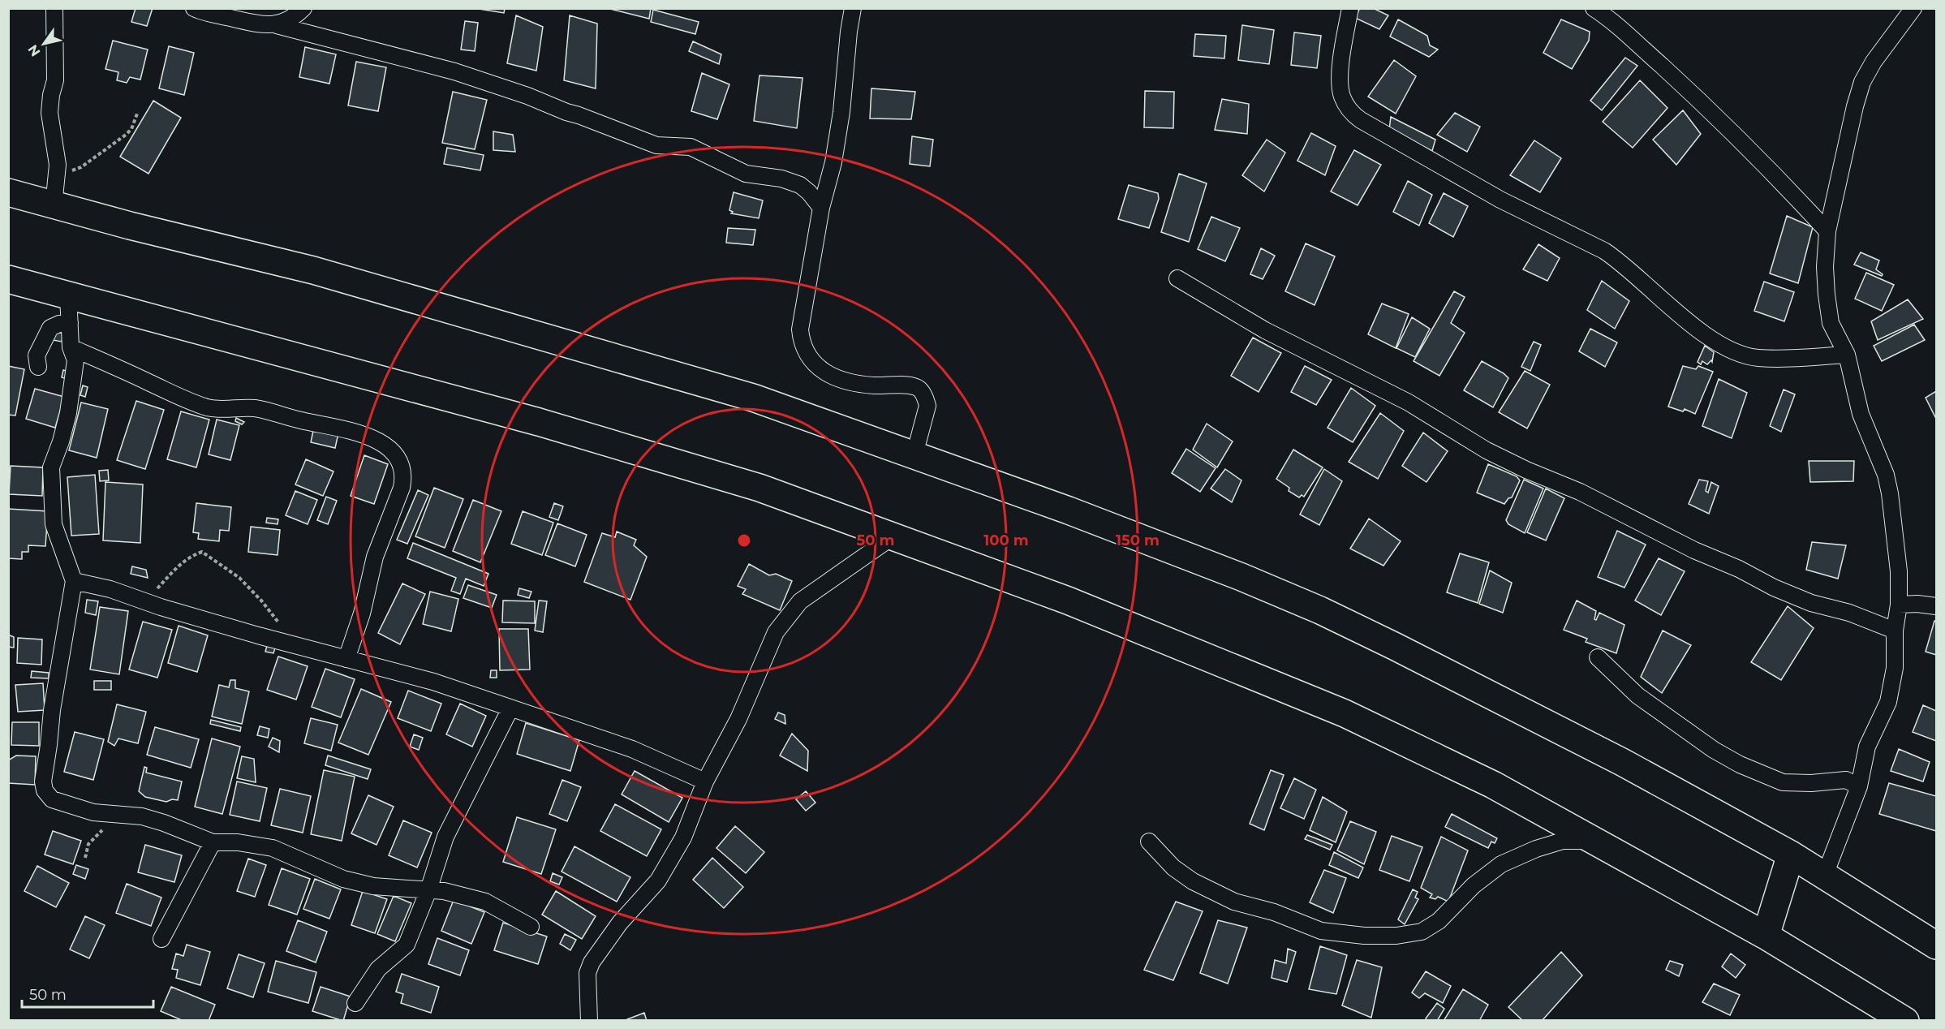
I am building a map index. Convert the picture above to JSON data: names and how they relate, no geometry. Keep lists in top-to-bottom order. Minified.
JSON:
{"scale_bar":"50 m","north":"bottom left","rings":["50 m","100 m","150 m"]}
